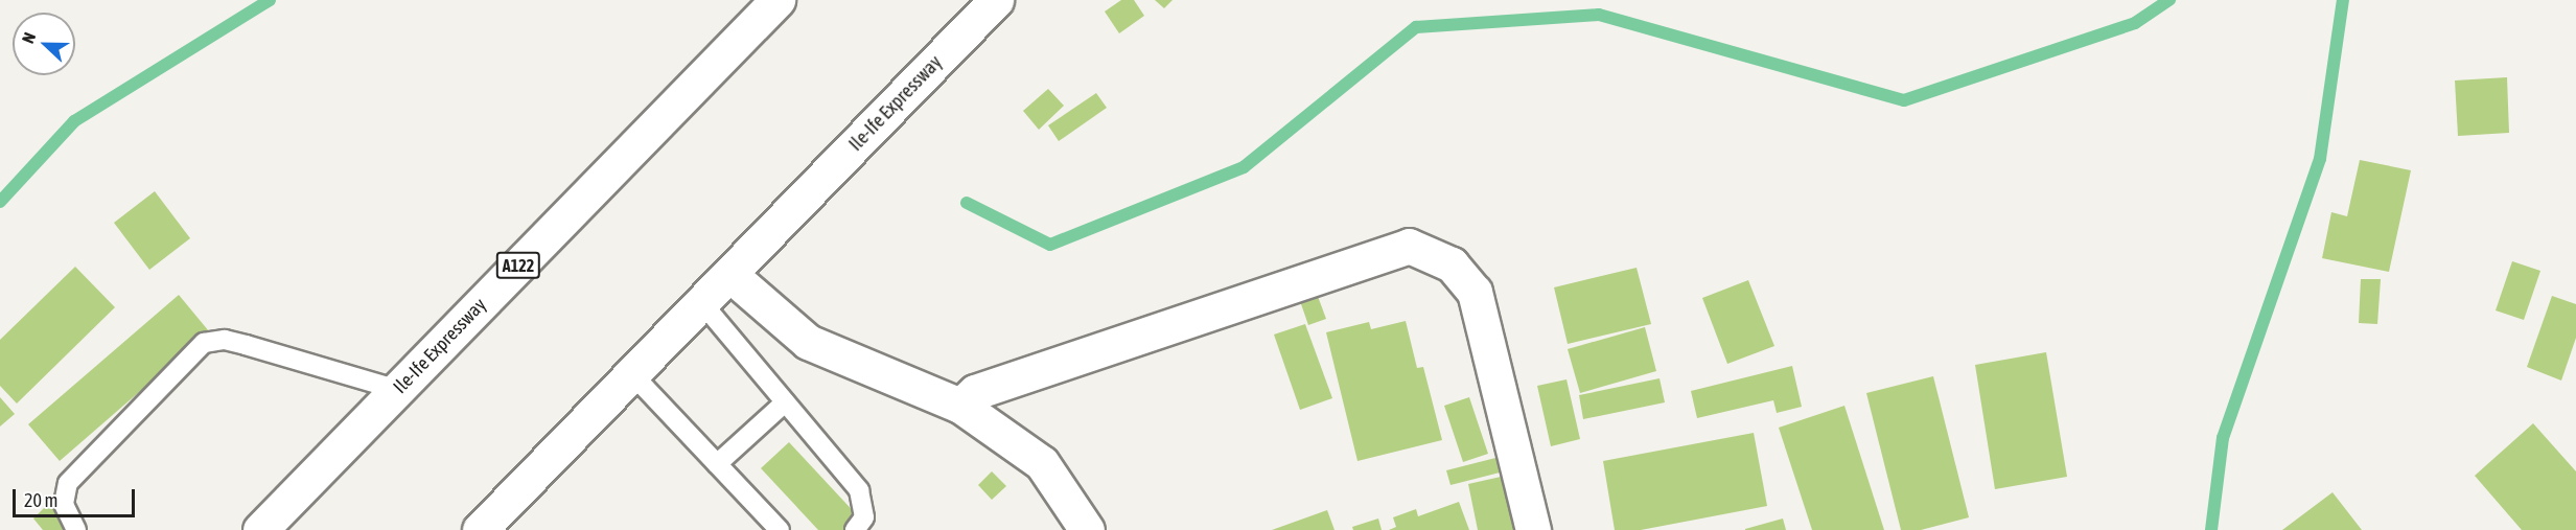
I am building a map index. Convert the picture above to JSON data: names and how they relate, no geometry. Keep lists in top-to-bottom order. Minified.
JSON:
{"streets":{"main road":["Ile-Ife Expressway","A122"]},"scale_bar":"20 m","north":"left"}
